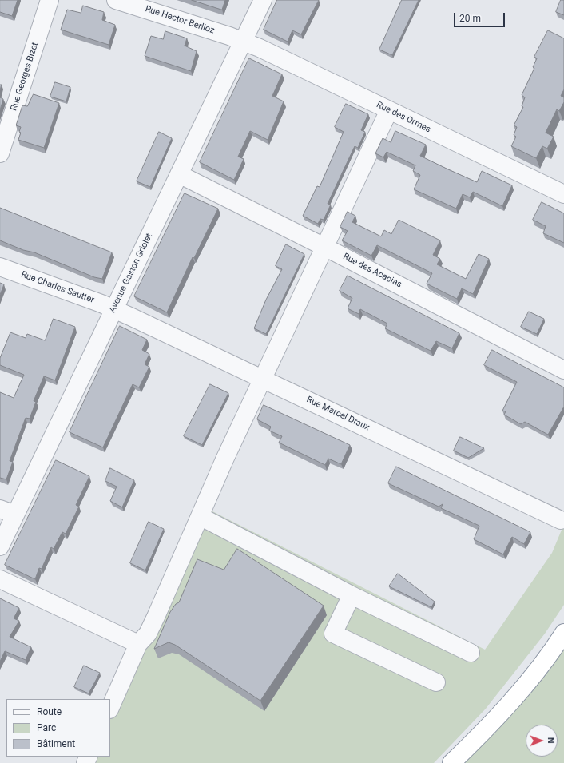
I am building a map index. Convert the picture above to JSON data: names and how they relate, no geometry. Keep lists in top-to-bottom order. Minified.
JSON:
{"streets":{"street":["Rue Hector Berlioz","Rue Georges Bizet","Rue des Ormes","Rue des Acacias","Avenue Gaston Griolet","Rue Charles Sautter","Rue Marcel Draux"]},"crossings":[["Rue Hector Berlioz","Rue des Ormes"],["Rue Hector Berlioz","Avenue Gaston Griolet"],["Rue des Ormes","Avenue Gaston Griolet"],["Rue des Acacias","Avenue Gaston Griolet"],["Avenue Gaston Griolet","Rue Charles Sautter"],["Avenue Gaston Griolet","Rue Marcel Draux"],["Rue Charles Sautter","Rue Marcel Draux"]],"legend":["Route","Parc","Bâtiment"],"scale_bar":"20 m","north":"right"}
